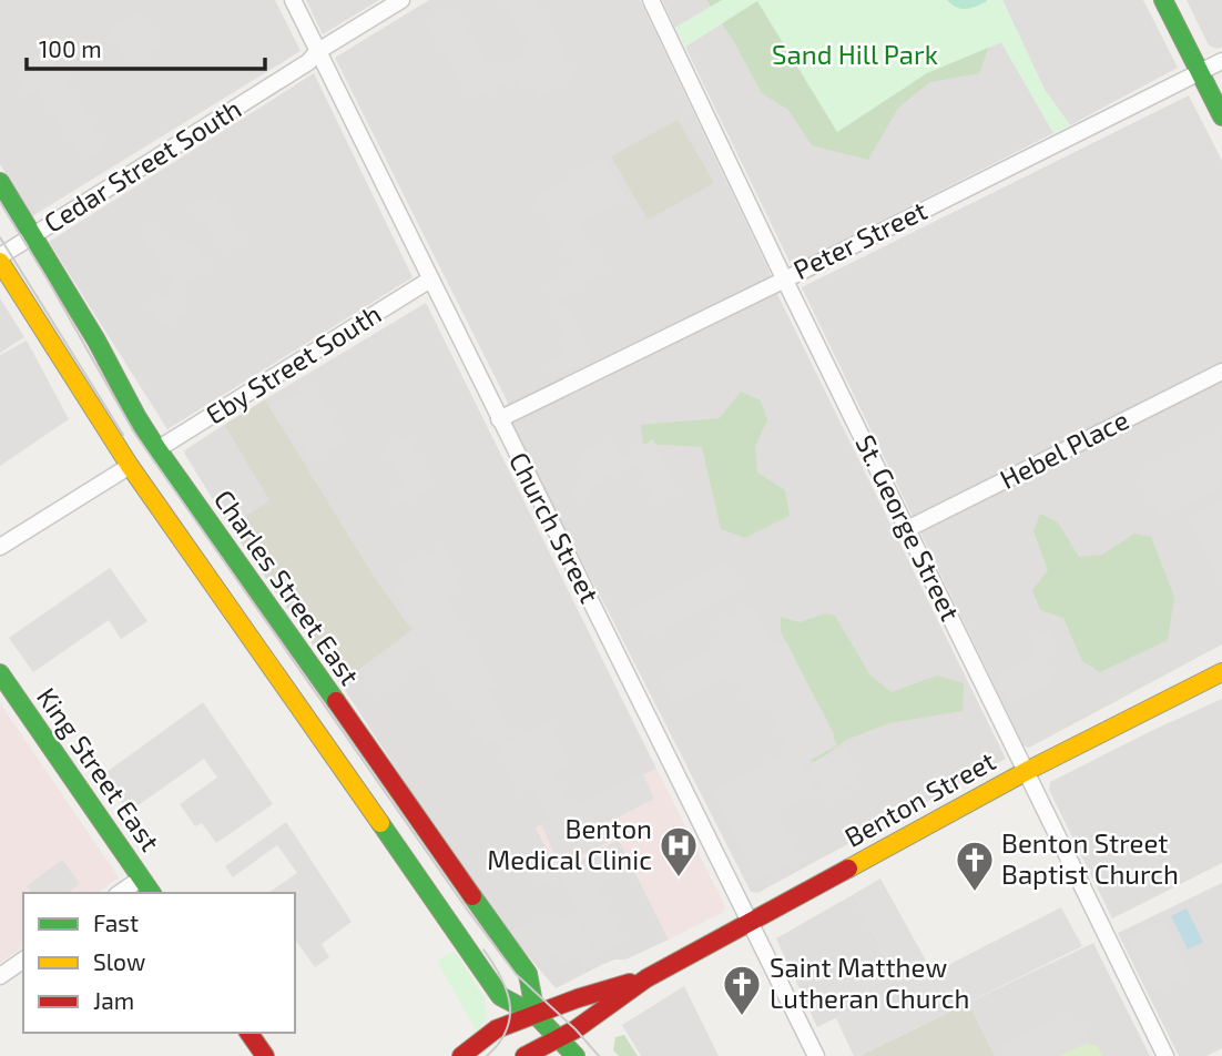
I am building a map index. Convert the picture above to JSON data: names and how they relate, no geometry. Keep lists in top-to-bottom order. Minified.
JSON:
{"streets":{"main road":["Charles Street East","King Street East","Benton Street"],"street":["Cedar Street South","Peter Street","Eby Street South","Hebel Place","Church Street","St. George Street"]},"crossings":[["Cedar Street South","Church Street"],["Cedar Street South","Charles Street East"],["Peter Street","Church Street"],["Peter Street","St. George Street"],["Eby Street South","Church Street"],["Eby Street South","Charles Street East"],["Hebel Place","St. George Street"],["Church Street","Benton Street"],["St. George Street","Benton Street"],["Charles Street East","Benton Street"]],"parks":["Sand Hill Park"],"places":{"hospital":["Benton Medical Clinic"],"church":["Benton Street Baptist Church","Saint Matthew Lutheran Church"]},"legend":["Fast","Slow","Jam"],"scale_bar":"100 m"}
